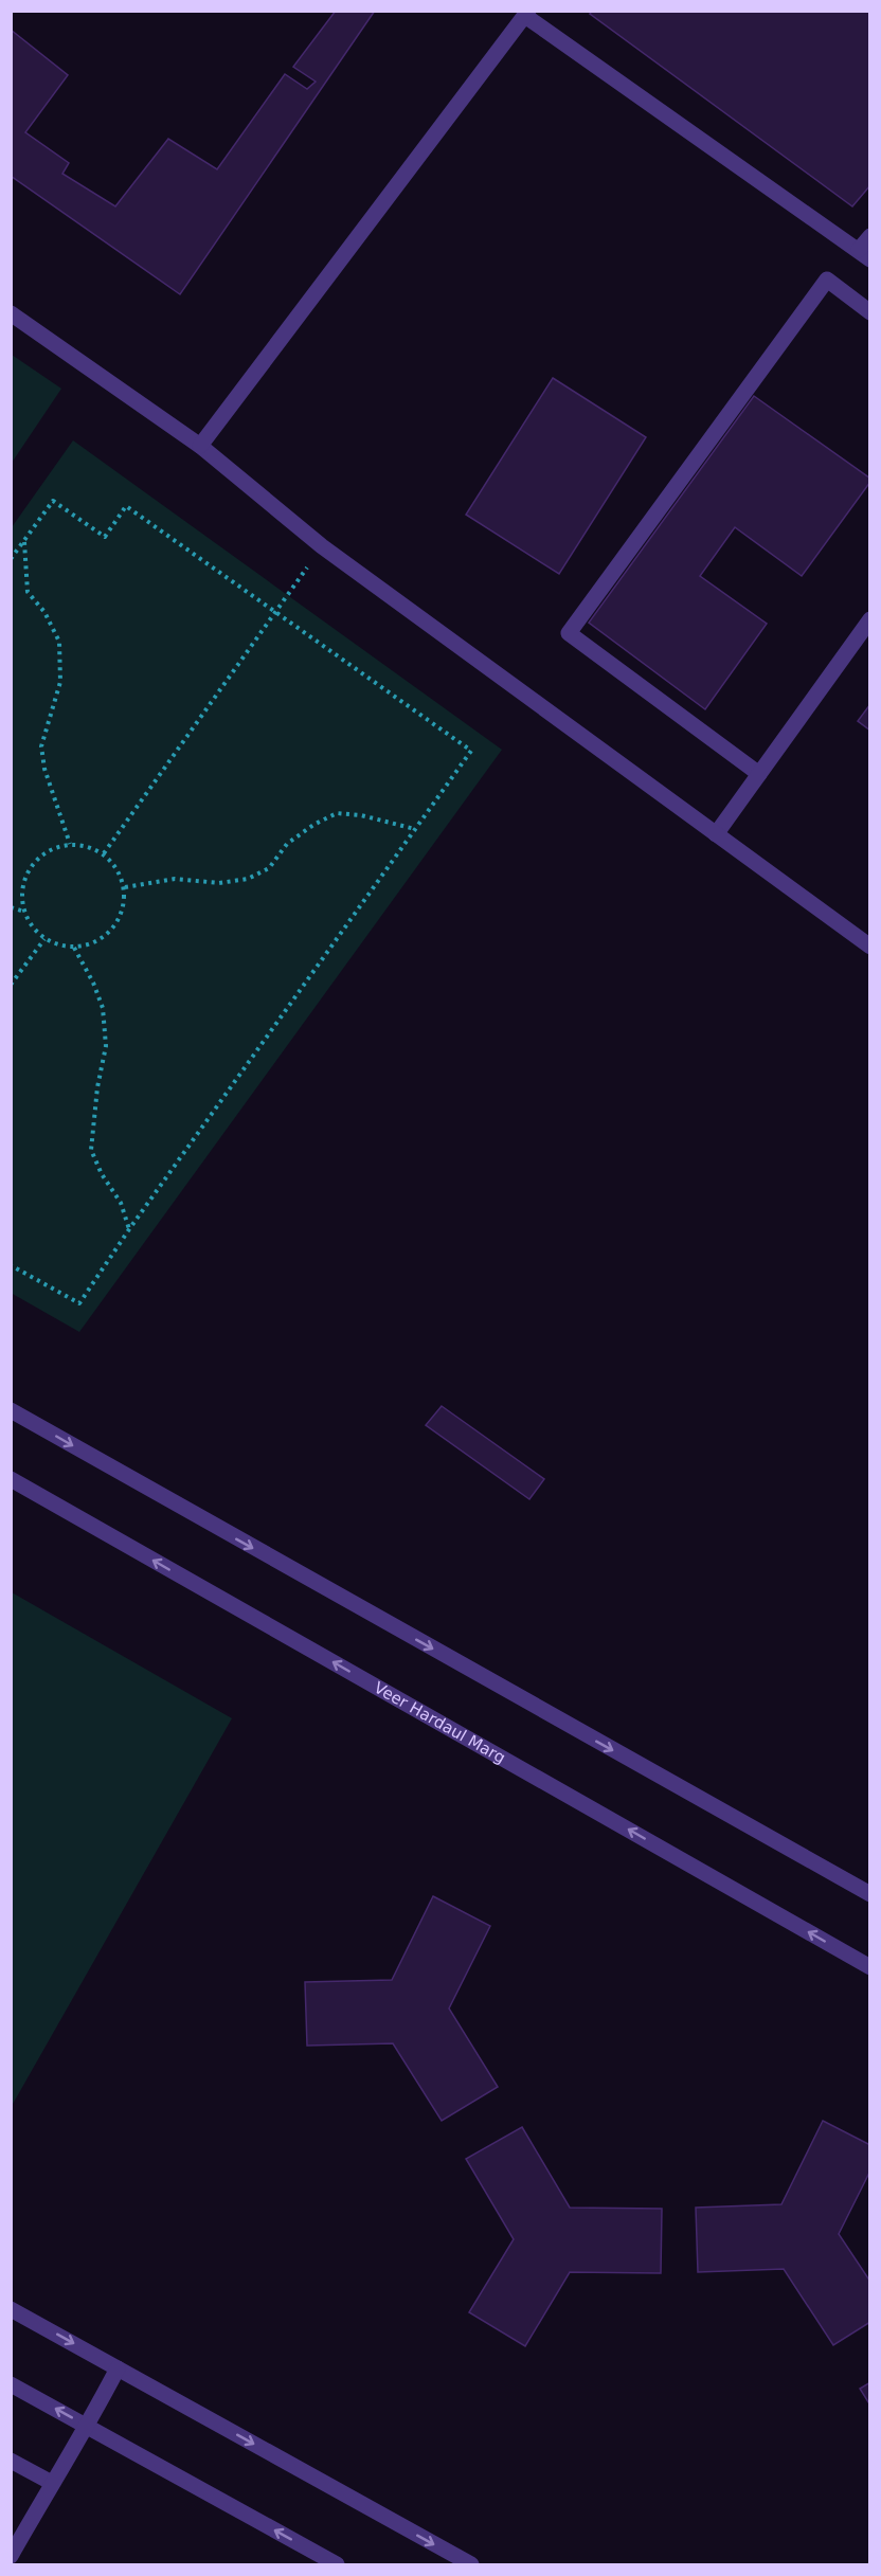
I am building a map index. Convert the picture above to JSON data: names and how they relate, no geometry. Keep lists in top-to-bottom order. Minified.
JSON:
{"streets":{"street":["Veer Hardaul Marg"]}}
